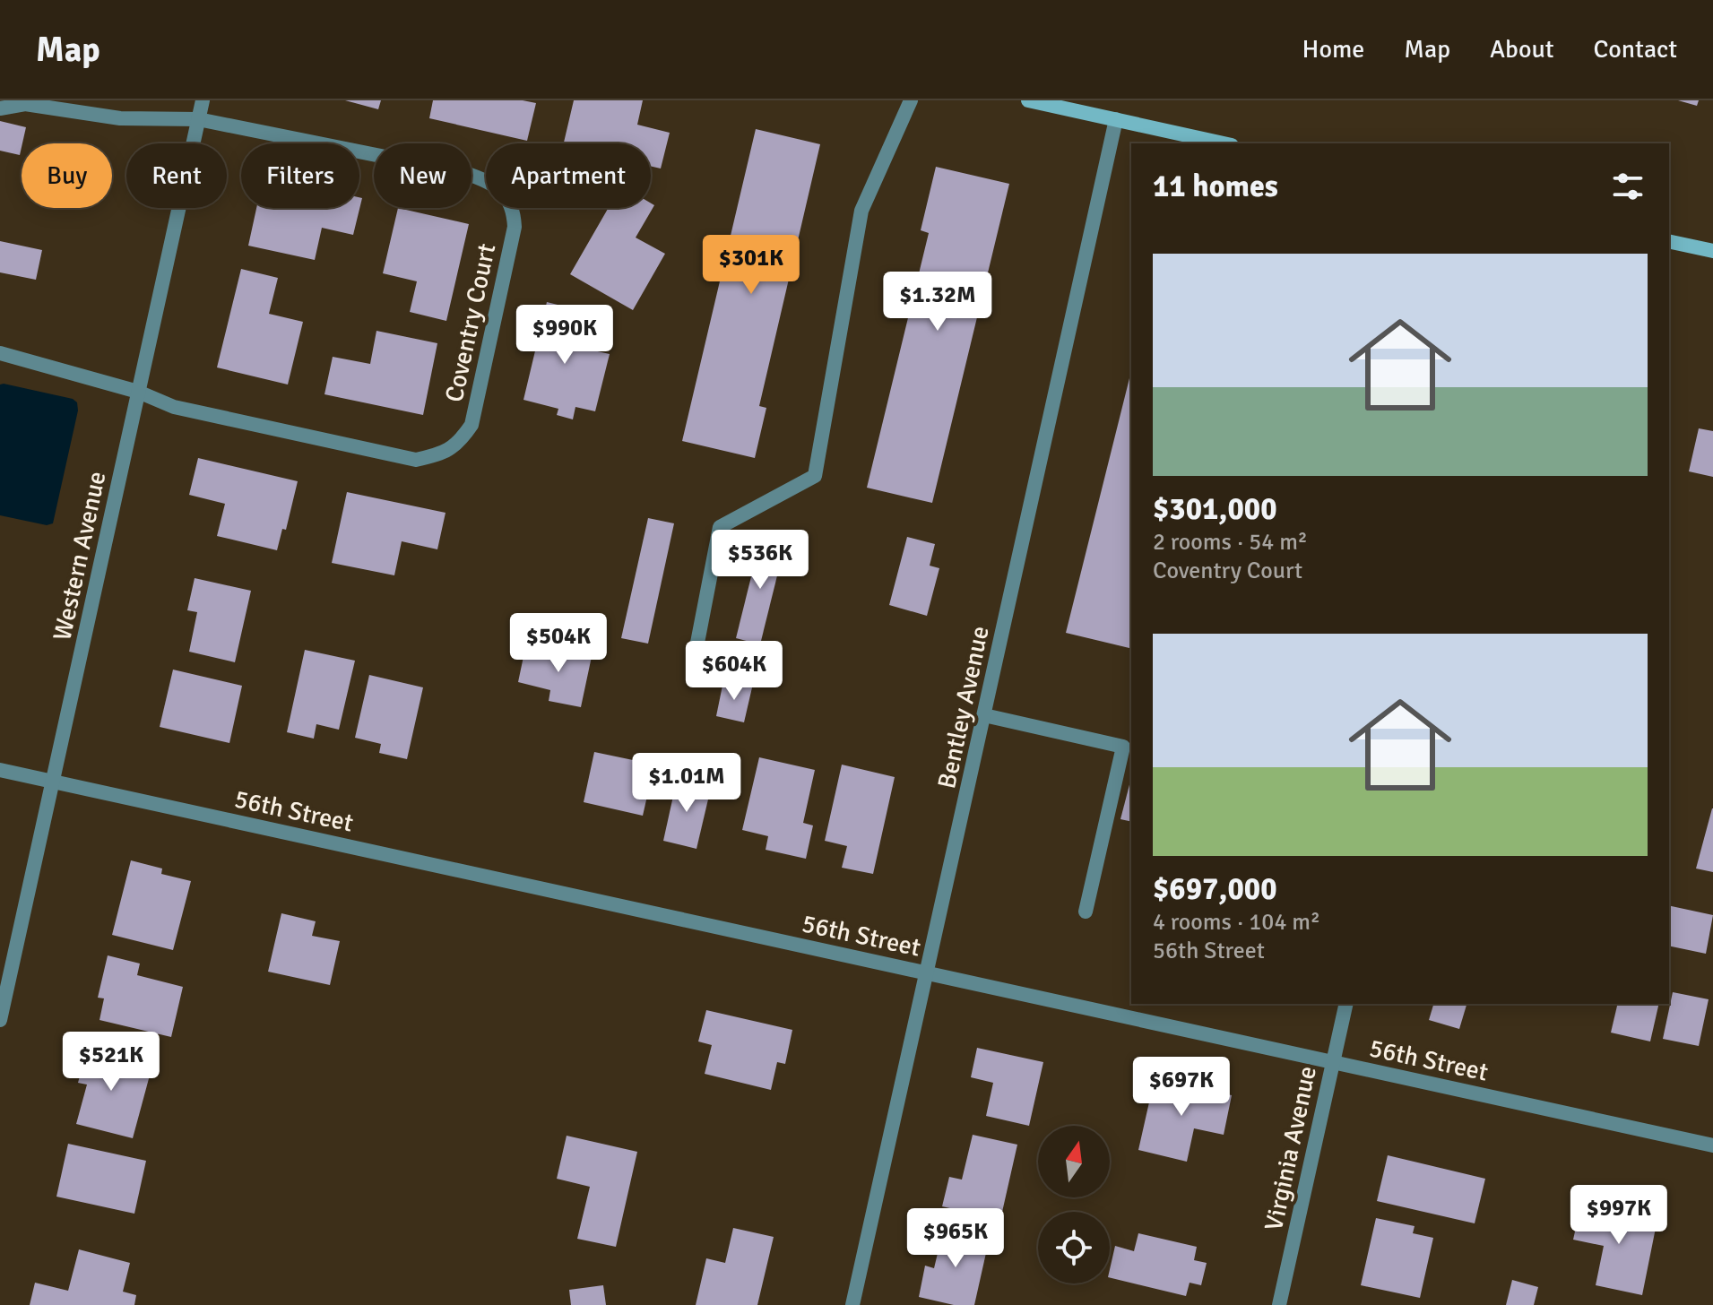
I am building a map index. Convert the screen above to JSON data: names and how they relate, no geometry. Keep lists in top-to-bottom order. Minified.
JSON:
{"streets":{"street":["Coventry Court","Western Avenue","Bentley Avenue","56th Street","Virginia Avenue"]},"crossings":[["Coventry Court","Western Avenue"],["Western Avenue","56th Street"],["Bentley Avenue","56th Street"],["56th Street","Virginia Avenue"]],"north":"top","page":{"header":"Map","nav":["Home","Map","About","Contact"],"chip":["Buy","Rent","Filters","New","Apartment"],"heading":"11 homes","list":[{"name":"$301,000","note":"2 rooms · 54 m² · Coventry Court"},{"name":"$697,000","note":"4 rooms · 104 m² · 56th Street"}],"price":["$301K","$1.32M","$990K","$536K","$504K","$604K","$1.01M","$521K","$697K","$997K","$965K"]}}
